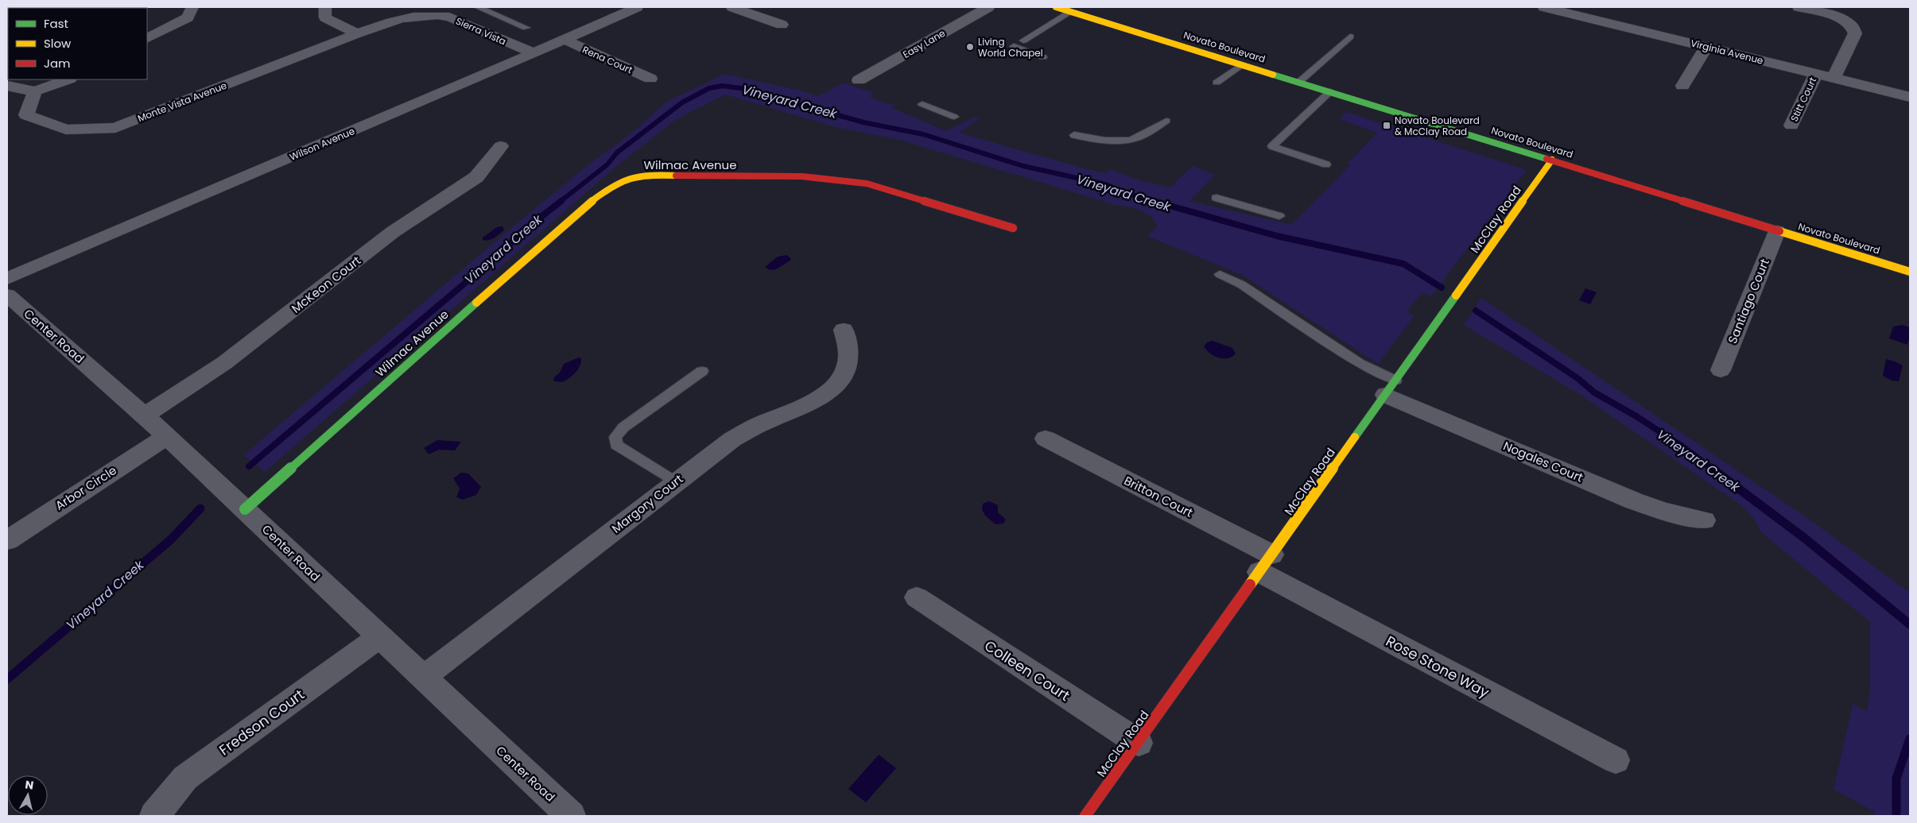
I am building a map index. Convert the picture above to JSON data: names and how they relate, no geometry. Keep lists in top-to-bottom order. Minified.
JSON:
{"streets":{"street":["Sierra Vista","Easy Lane","Novato Boulevard","Virginia Avenue","Rena Court","Stitt Court","Monte Vista Avenue","Wilson Avenue","Wilmac Avenue","McClay Road","McKeon Court","Santiago Court","Center Road","Nogales Court","Arbor Circle","Britton Court","Margory Court","Rose Stone Way","Colleen Court","Fredson Court"]},"crossings":[["Sierra Vista","Monte Vista Avenue"],["Sierra Vista","Wilson Avenue"],["Novato Boulevard","McClay Road"],["Novato Boulevard","Santiago Court"],["Virginia Avenue","Stitt Court"],["Rena Court","Wilson Avenue"],["Wilmac Avenue","Center Road"],["McClay Road","Nogales Court"],["McClay Road","Britton Court"],["McClay Road","Rose Stone Way"],["McClay Road","Colleen Court"],["McKeon Court","Center Road"],["Center Road","Arbor Circle"],["Center Road","Margory Court"],["Center Road","Fredson Court"],["Britton Court","Rose Stone Way"]],"water":["Vineyard Creek"],"places":{"other":["Living World Chapel"],"transit":["Novato Boulevard & McClay Road"]},"legend":["Fast","Slow","Jam"],"north":"top"}
